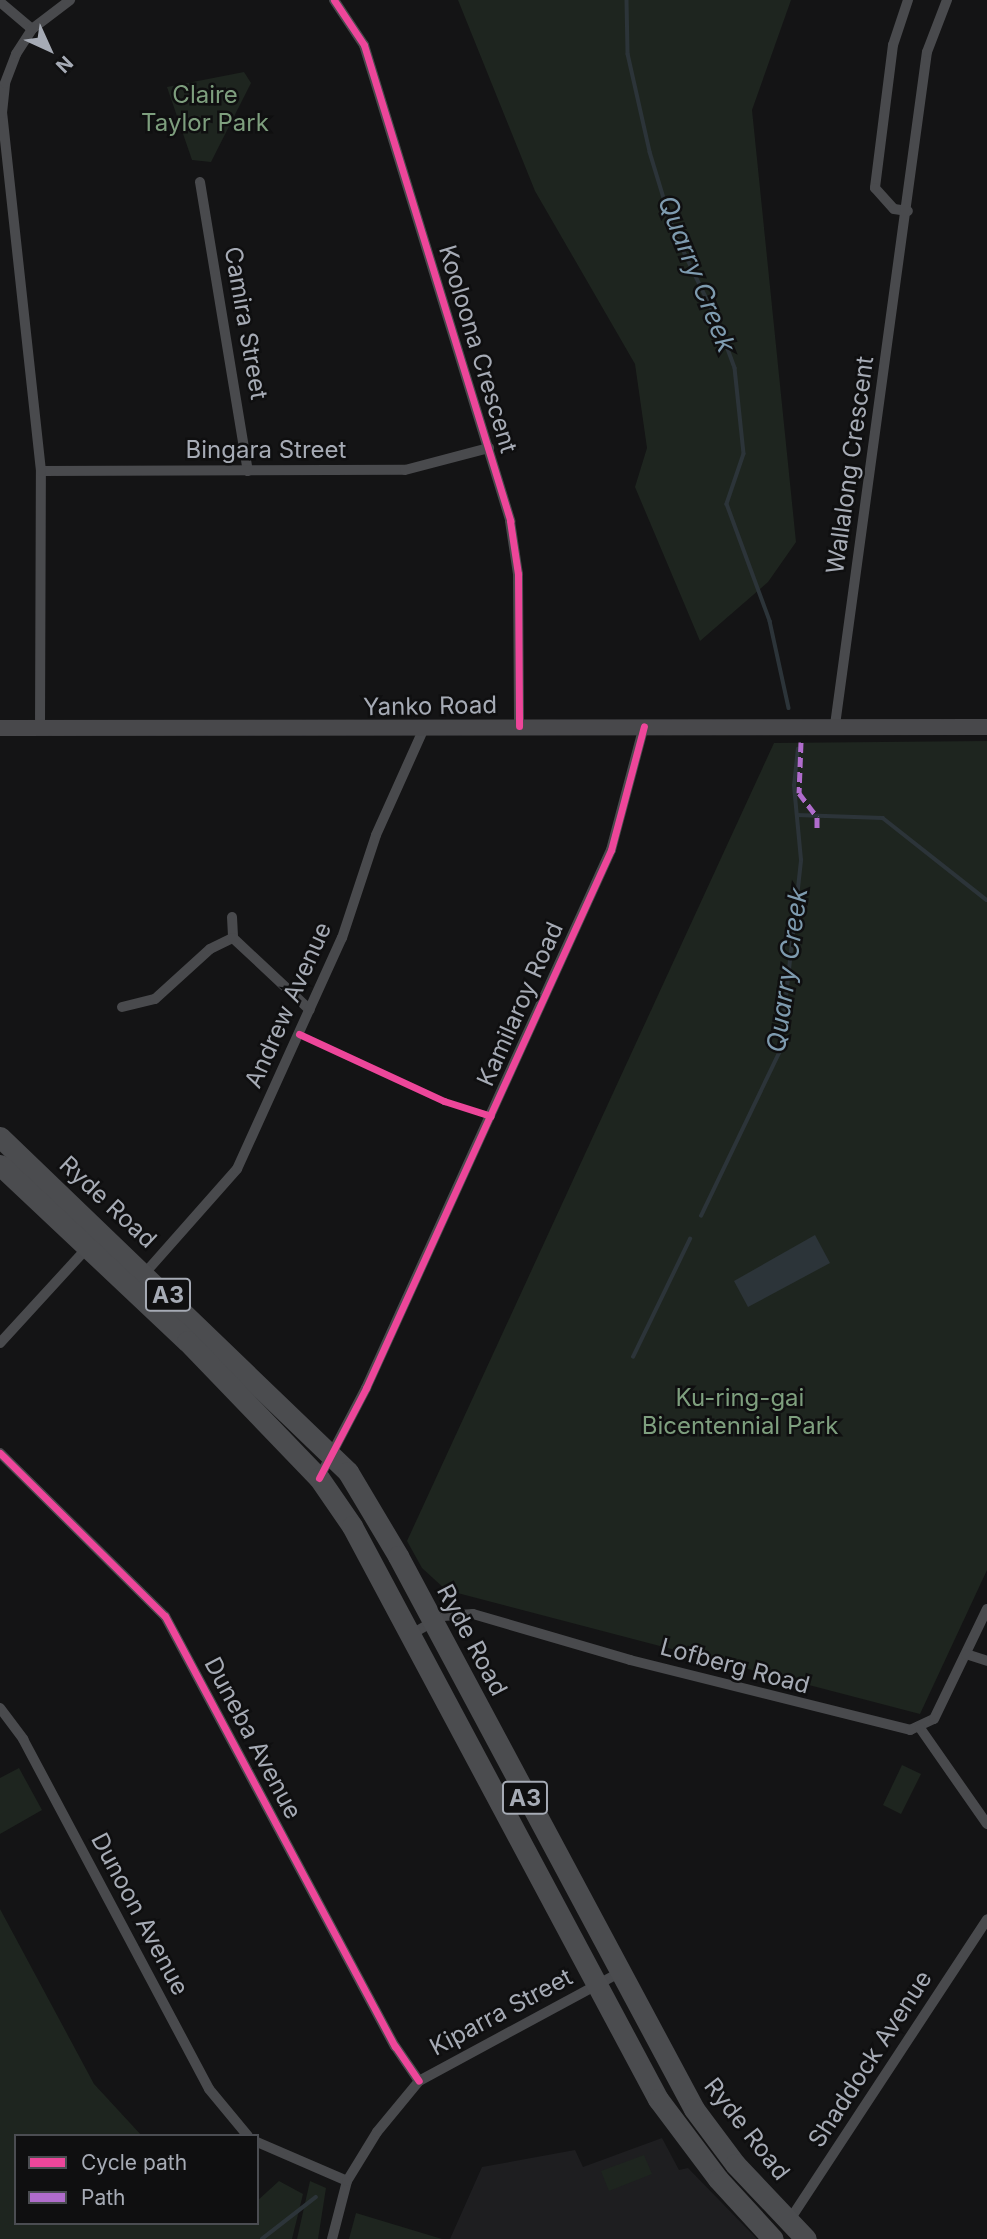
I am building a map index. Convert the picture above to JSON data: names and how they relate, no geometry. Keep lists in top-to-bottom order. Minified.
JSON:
{"streets":{"highway":["Ryde Road","A3"],"main road":["Yanko Road"],"street":["Camira Street","Kooloona Crescent","Bingara Street","Wallalong Crescent","Kamilaroy Road","Andrew Avenue","Lofberg Road","Duneba Avenue","Dunoon Avenue","Kiparra Street","Shaddock Avenue"]},"crossings":[["Camira Street","Bingara Street"],["Kooloona Crescent","Bingara Street"],["Kooloona Crescent","Yanko Road"],["Wallalong Crescent","Yanko Road"],["Yanko Road","Kamilaroy Road"],["Yanko Road","Andrew Avenue"],["Kamilaroy Road","Ryde Road"],["Andrew Avenue","Ryde Road"],["Ryde Road","Lofberg Road"],["Ryde Road","Kiparra Street"],["Ryde Road","Shaddock Avenue"],["Duneba Avenue","Kiparra Street"]],"water":["Quarry Creek"],"parks":["Claire Taylor Park","Ku-ring-gai Bicentennial Park"],"legend":["Cycle path","Path"],"north":"bottom right"}
